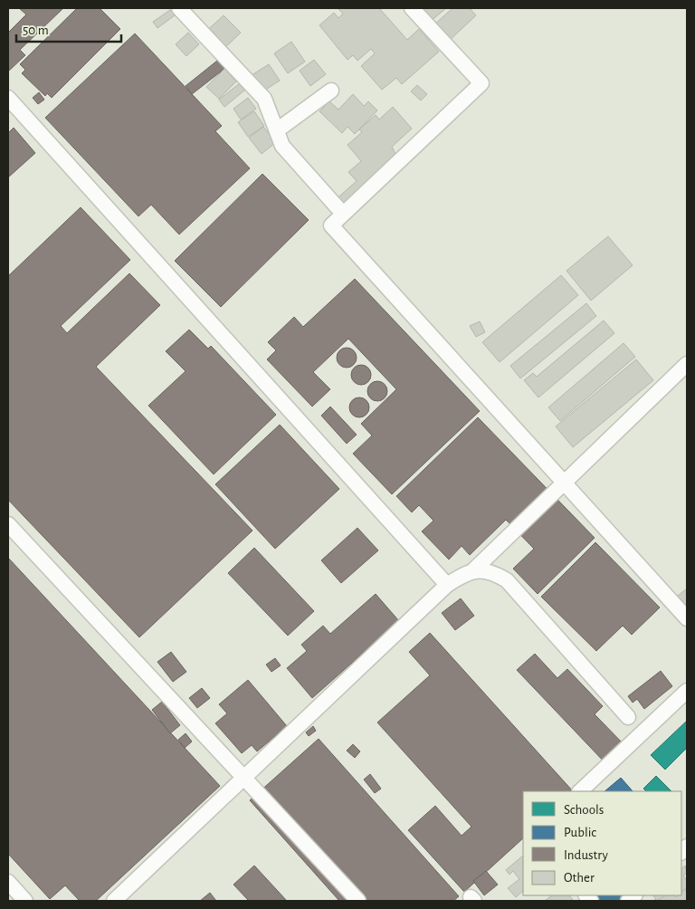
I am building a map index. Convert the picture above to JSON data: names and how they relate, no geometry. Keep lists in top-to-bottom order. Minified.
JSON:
{"legend":["Schools","Public","Industry","Other"],"scale_bar":"50 m"}
